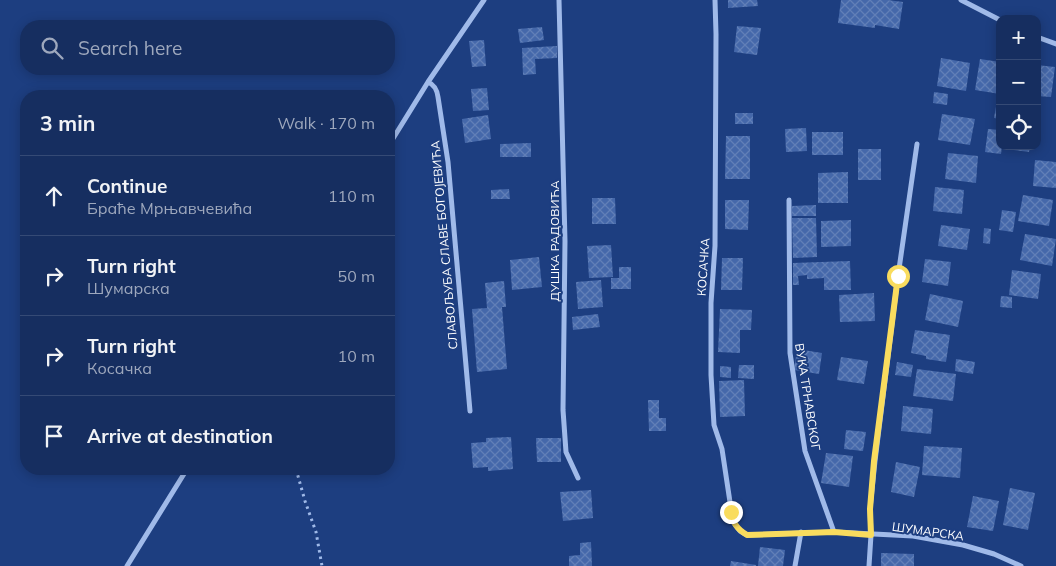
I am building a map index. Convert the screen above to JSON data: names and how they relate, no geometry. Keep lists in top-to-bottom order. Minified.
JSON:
{"streets":{"street":["ДУШКА РАДОВИЋА","СЛАВОЉУБА СЛАВЕ БОГОЈЕВИЋА","КОСАЧКА","ВУКА ТРНАВСКОГ","ШУМАРСКА"]},"crossings":[["КОСАЧКА","ШУМАРСКА"],["ВУКА ТРНАВСКОГ","ШУМАРСКА"]],"page":{"map_buttons":["+","−"],"search":"Search here","heading":["3 min","Walk · 170 m"],"list":[["Continue","Браће Мрњавчевића","110 m"],["Turn right","Шумарска","50 m"],["Turn right","Косачка","10 m"],"Arrive at destination"]}}
